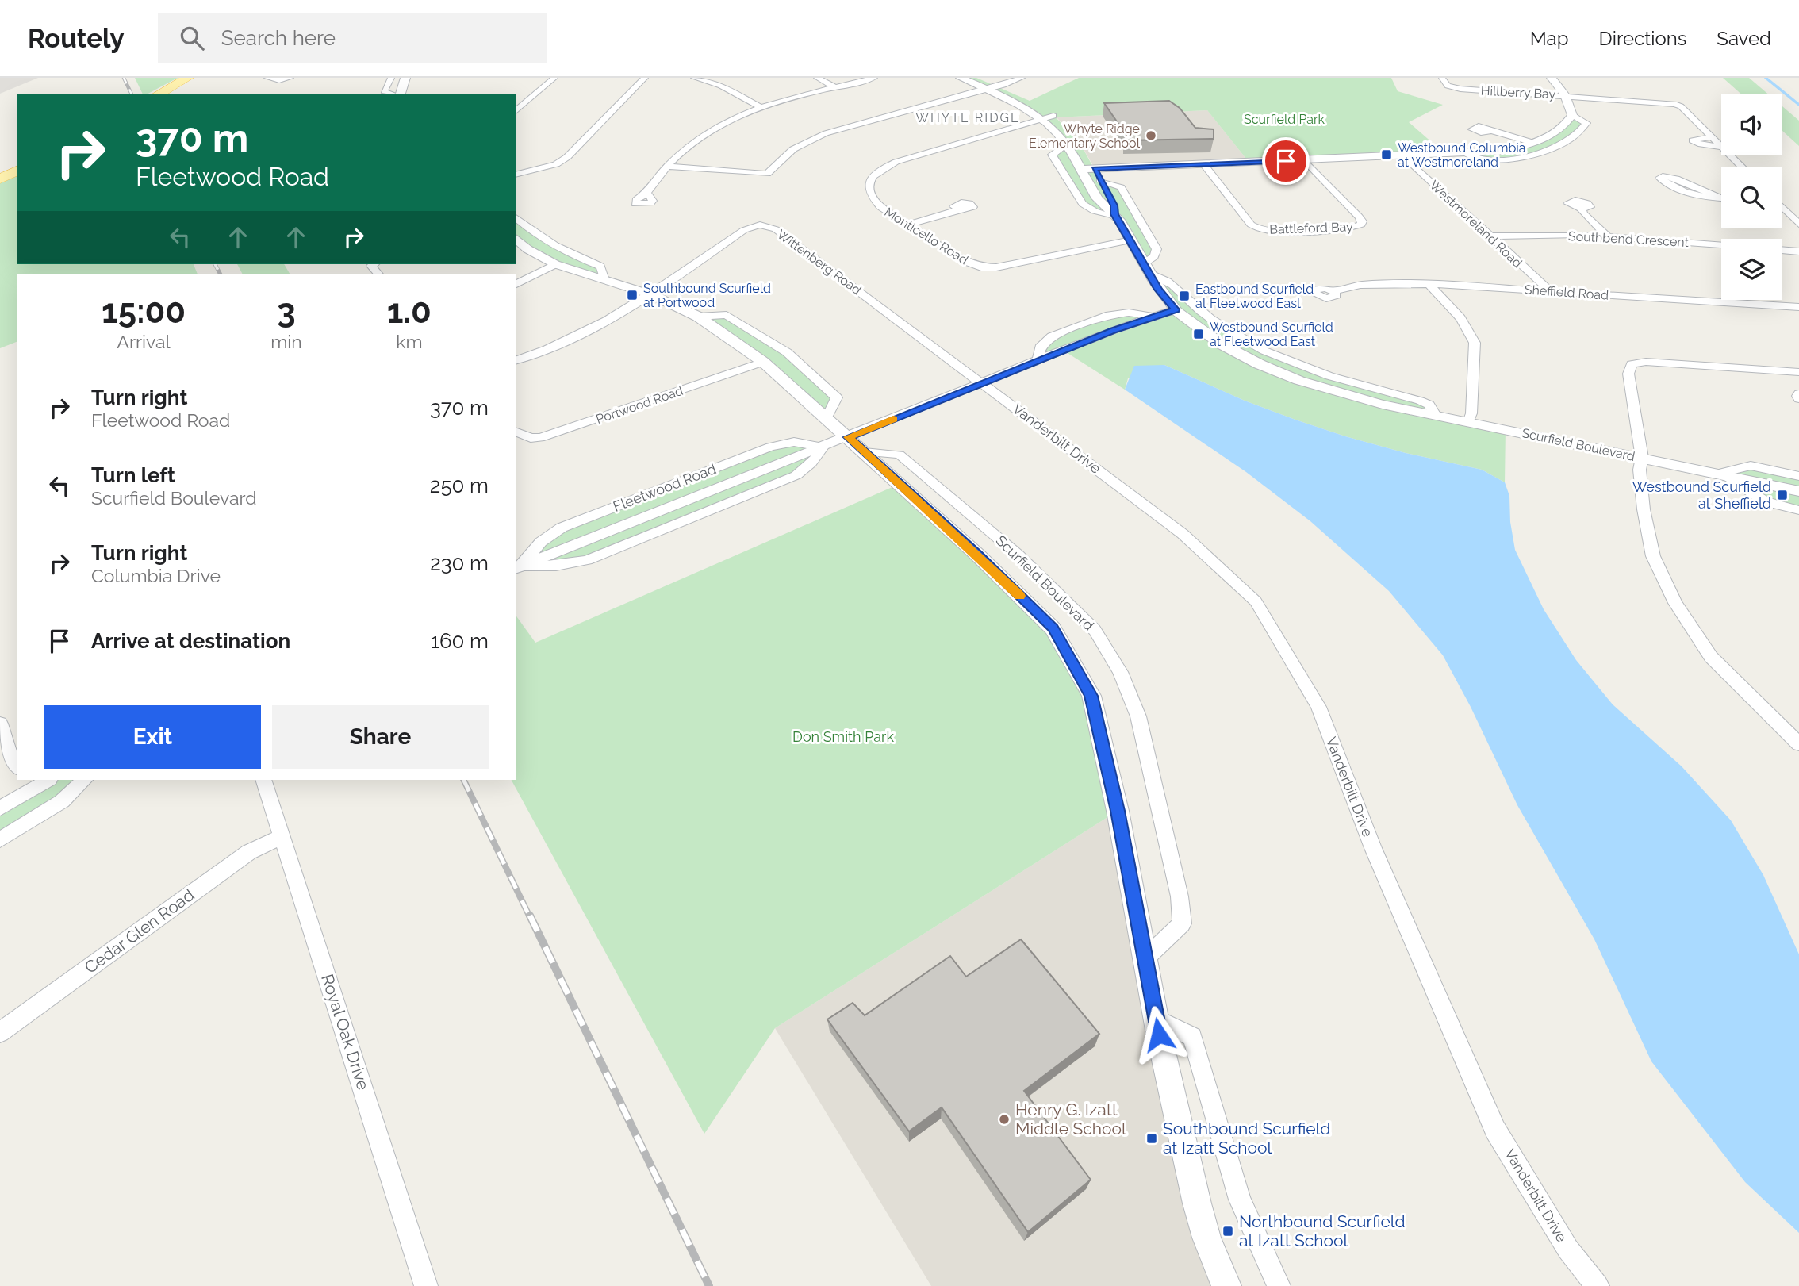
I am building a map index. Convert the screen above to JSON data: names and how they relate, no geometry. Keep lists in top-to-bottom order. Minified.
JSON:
{"streets":{"street":["Hillberry Bay","Westmoreland Road","Battleford Bay","Monticello Road","Southbend Crescent","Wittenberg Road","Sheffield Road","Portwood Road","Vanderbilt Drive","Scurfield Boulevard","Fleetwood Road","Cedar Glen Road","Royal Oak Drive"]},"crossings":[["Westmoreland Road","Southbend Crescent"],["Westmoreland Road","Sheffield Road"],["Monticello Road","Scurfield Boulevard"],["Wittenberg Road","Vanderbilt Drive"],["Wittenberg Road","Scurfield Boulevard"],["Wittenberg Road","Fleetwood Road"],["Portwood Road","Scurfield Boulevard"],["Vanderbilt Drive","Fleetwood Road"],["Scurfield Boulevard","Fleetwood Road"],["Cedar Glen Road","Royal Oak Drive"]],"districts":["WHYTE RIDGE"],"parks":["Scurfield Park","Don Smith Park"],"places":{"other":["Whyte Ridge Elementary School","Henry G. Izatt Middle School"],"transit":["Westbound Columbia at Westmoreland","Southbound Scurfield at Portwood","Eastbound Scurfield at Fleetwood East","Westbound Scurfield at Fleetwood East","Westbound Scurfield at Sheffield","Southbound Scurfield at Izatt School","Northbound Scurfield at Izatt School"]},"page":{"header":"Routely","search":"Search here","nav":["Map","Directions","Saved"],"turn":["370 m","Fleetwood Road"],"eta":["15:00","Arrival","3","min","1.0","km"],"list":[{"name":"Turn right","note":"Fleetwood Road","value":"370 m"},{"name":"Turn left","note":"Scurfield Boulevard","value":"250 m"},{"name":"Turn right","note":"Columbia Drive","value":"230 m"},{"name":"Arrive at destination","value":"160 m"}],"buttons":["Exit","Share"]}}
